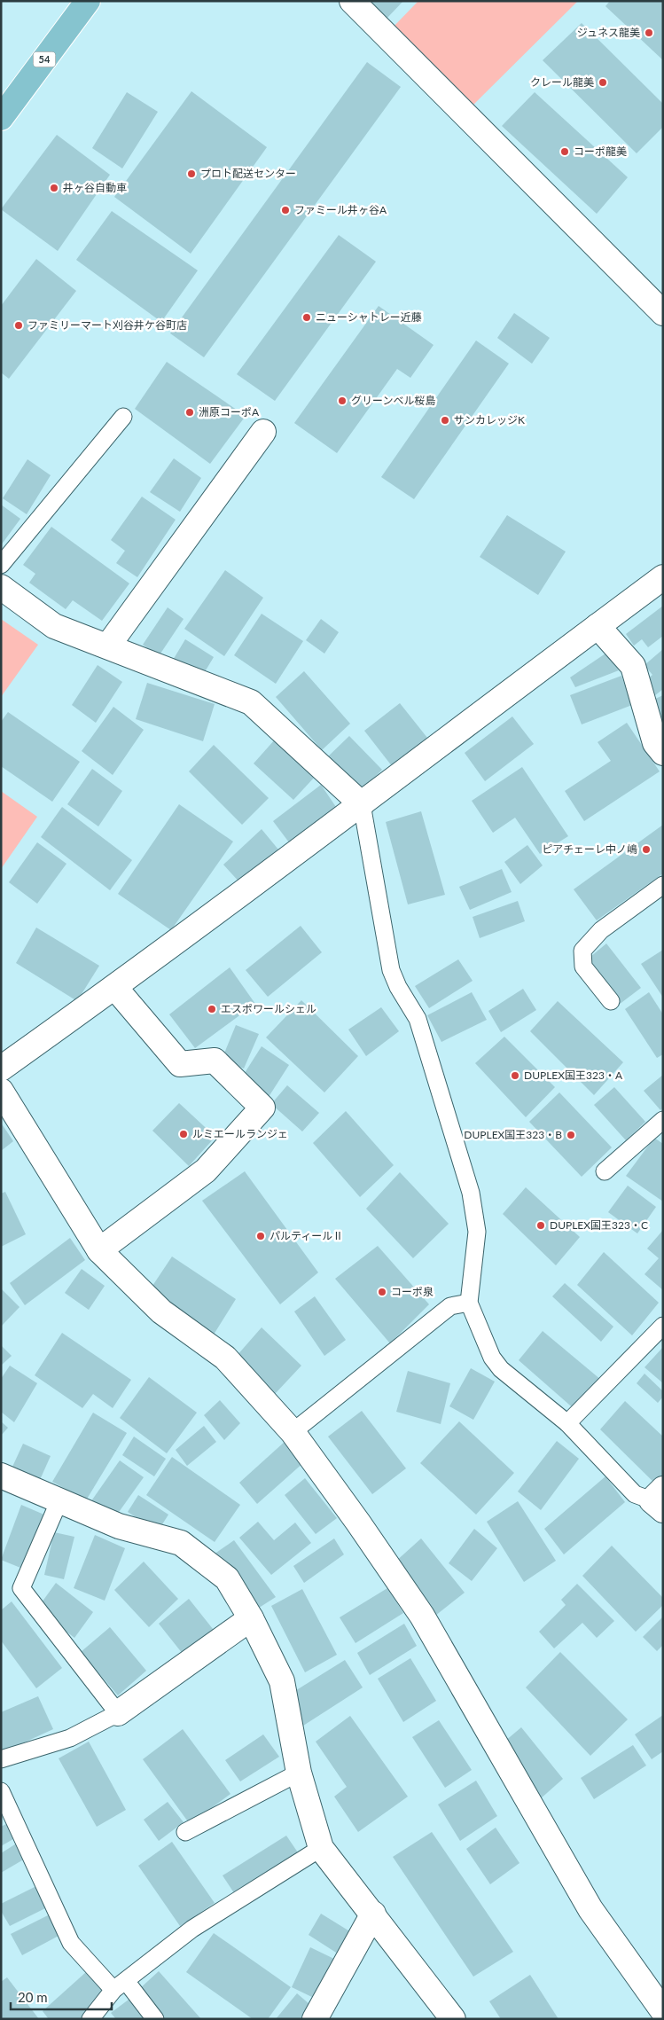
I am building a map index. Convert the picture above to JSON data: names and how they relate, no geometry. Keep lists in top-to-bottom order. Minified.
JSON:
{"streets":{"main road":["54"]},"places":["ジュネス龍美","クレール龍美","コーポ龍美","プロト配送センター","井ヶ谷自動車","ファミール井ヶ谷A","ニューシャトレー近藤","ファミリーマート刈谷井ケ谷町店","グリーンベル桜島","洲原コーポA","サンカレッジK","ピアチェーレ中ノ嶋","エスポワールシェル","DUPLEX国王323・A","ルミエールランジェ","DUPLEX国王323・B","DUPLEX国王323・C","パルティールⅡ","コーポ泉"],"scale_bar":"20 m"}
